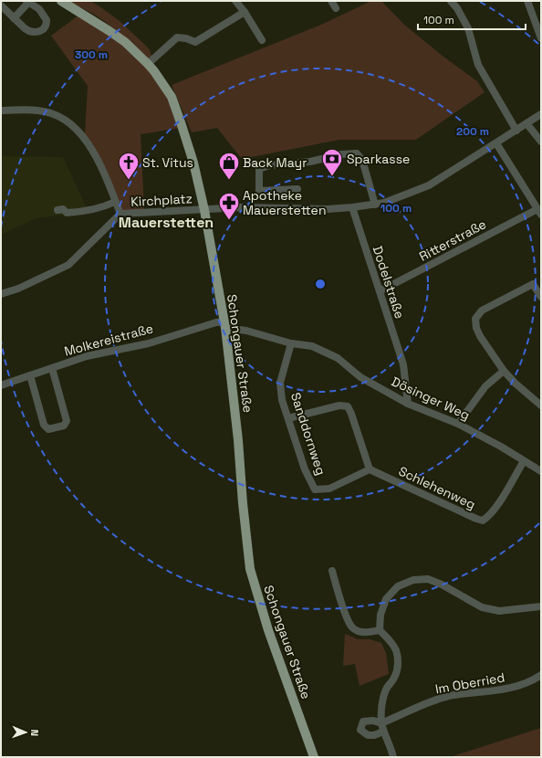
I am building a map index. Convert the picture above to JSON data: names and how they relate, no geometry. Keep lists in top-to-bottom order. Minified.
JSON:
{"streets":{"main road":["Schongauer Straße"],"street":["Kirchplatz","Ritterstraße","Dodelstraße","Molkereistraße","Dösinger Weg","Sanddornweg","Schlehenweg","Im Oberried"]},"crossings":[["Kirchplatz","Dodelstraße"],["Kirchplatz","Schongauer Straße"],["Ritterstraße","Dodelstraße"],["Dodelstraße","Dösinger Weg"],["Molkereistraße","Schongauer Straße"],["Molkereistraße","Dösinger Weg"],["Schongauer Straße","Dösinger Weg"],["Dösinger Weg","Sanddornweg"],["Dösinger Weg","Schlehenweg"],["Sanddornweg","Schlehenweg"]],"districts":["Mauerstetten"],"places":{"bank":["Sparkasse"],"church":["St. Vitus"],"shop":["Back Mayr"],"pharmacy":["Apotheke Mauerstetten"]},"scale_bar":"100 m","north":"right","rings":["300 m","200 m","100 m"]}
